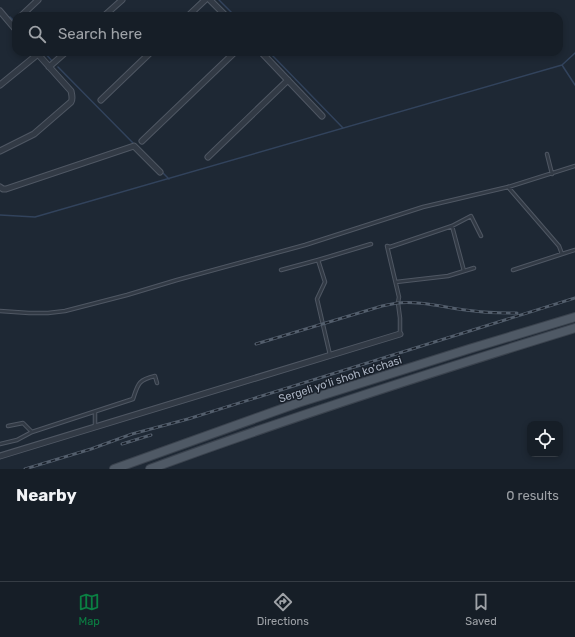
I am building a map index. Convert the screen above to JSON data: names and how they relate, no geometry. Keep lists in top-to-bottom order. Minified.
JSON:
{"streets":{"main road":["Sergeli yo‘li shoh ko‘chasi"]},"page":{"search":"Search here","heading":["Nearby","0 results"],"nav":["Map","Directions","Saved"]}}
